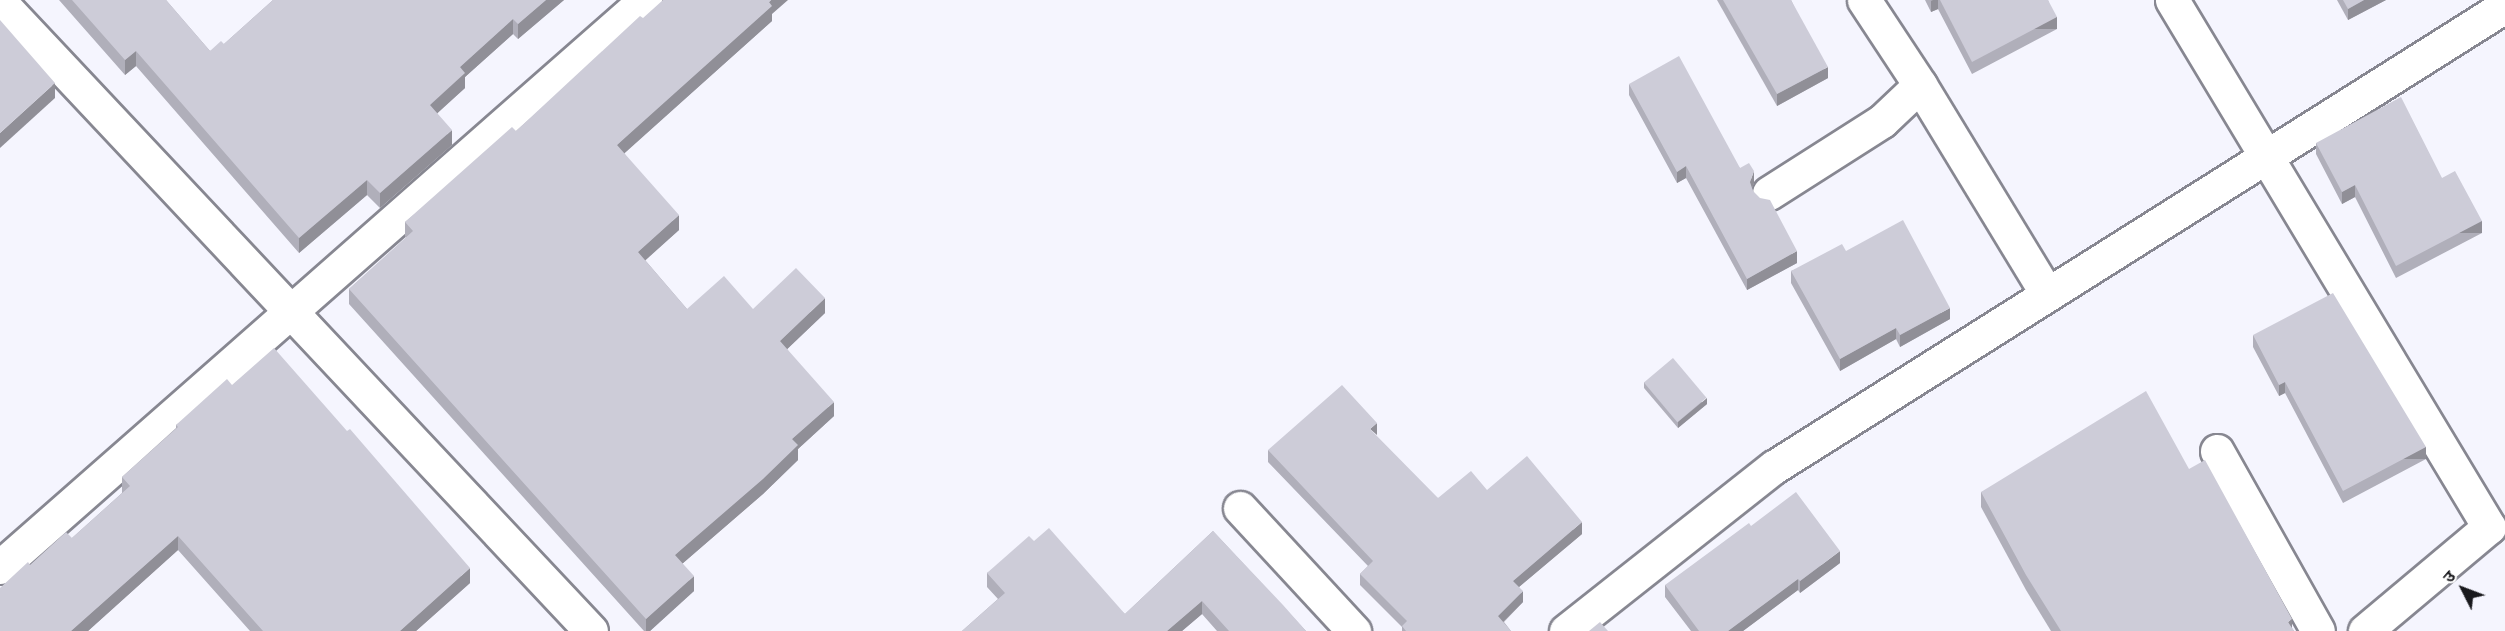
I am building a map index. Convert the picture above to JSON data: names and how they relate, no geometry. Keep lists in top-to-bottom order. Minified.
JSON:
{"north":"top left"}
